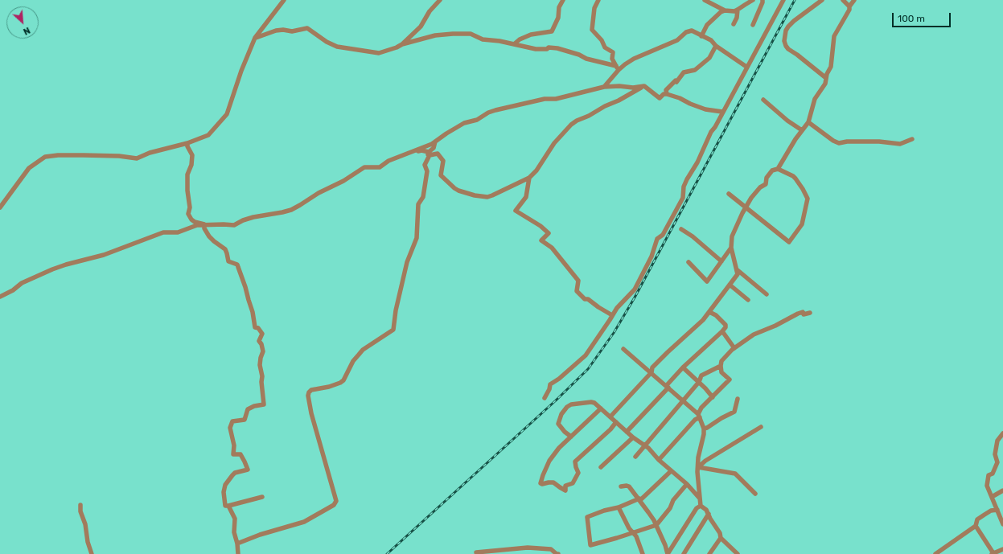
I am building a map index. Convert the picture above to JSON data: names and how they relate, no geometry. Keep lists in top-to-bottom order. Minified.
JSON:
{"scale_bar":"100 m","north":"bottom right"}
